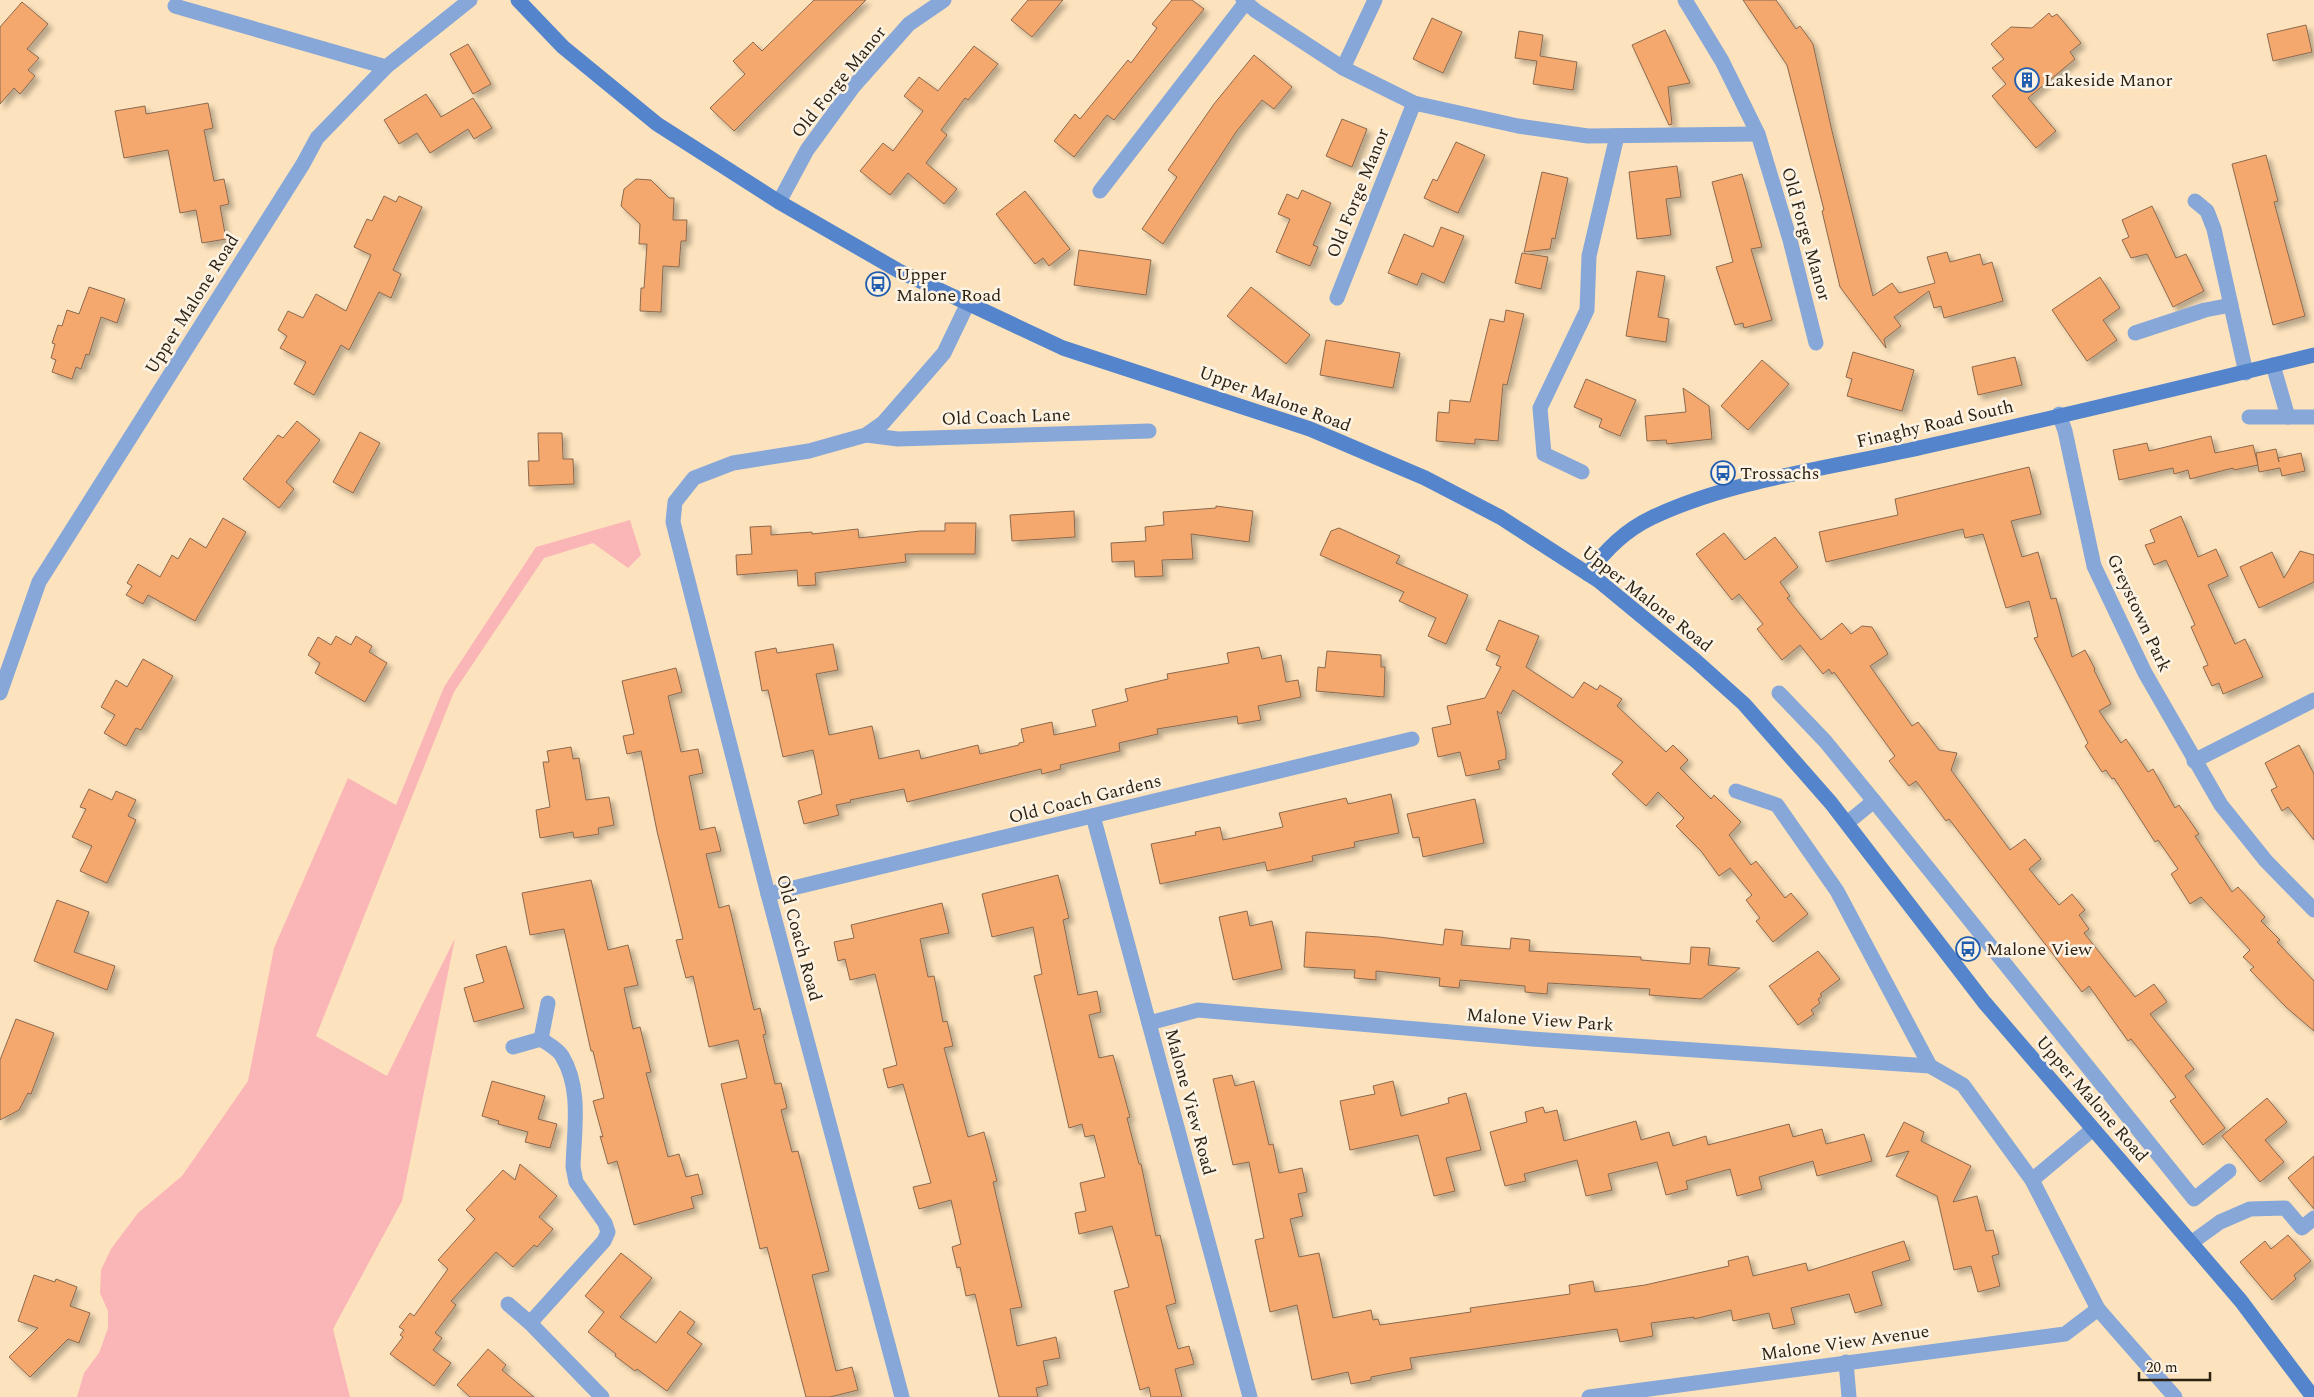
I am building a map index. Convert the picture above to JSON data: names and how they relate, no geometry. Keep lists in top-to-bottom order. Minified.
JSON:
{"streets":{"main road":["Upper Malone Road","Finaghy Road South"],"street":["Old Forge Manor","Old Coach Lane","Greystown Park","Old Coach Gardens","Old Coach Road","Malone View Park","Malone View Road","Malone View Avenue"]},"crossings":[["Old Forge Manor","Upper Malone Road"],["Upper Malone Road","Old Coach Lane"],["Upper Malone Road","Finaghy Road South"],["Old Coach Lane","Old Coach Road"],["Finaghy Road South","Greystown Park"],["Old Coach Gardens","Old Coach Road"],["Old Coach Gardens","Malone View Road"],["Malone View Park","Malone View Road"],["Malone View Park","Malone View Avenue"]],"places":{"building":["Lakeside Manor"],"bus stop":["Upper Malone Road","Trossachs","Malone View"]},"scale_bar":"20 m"}
